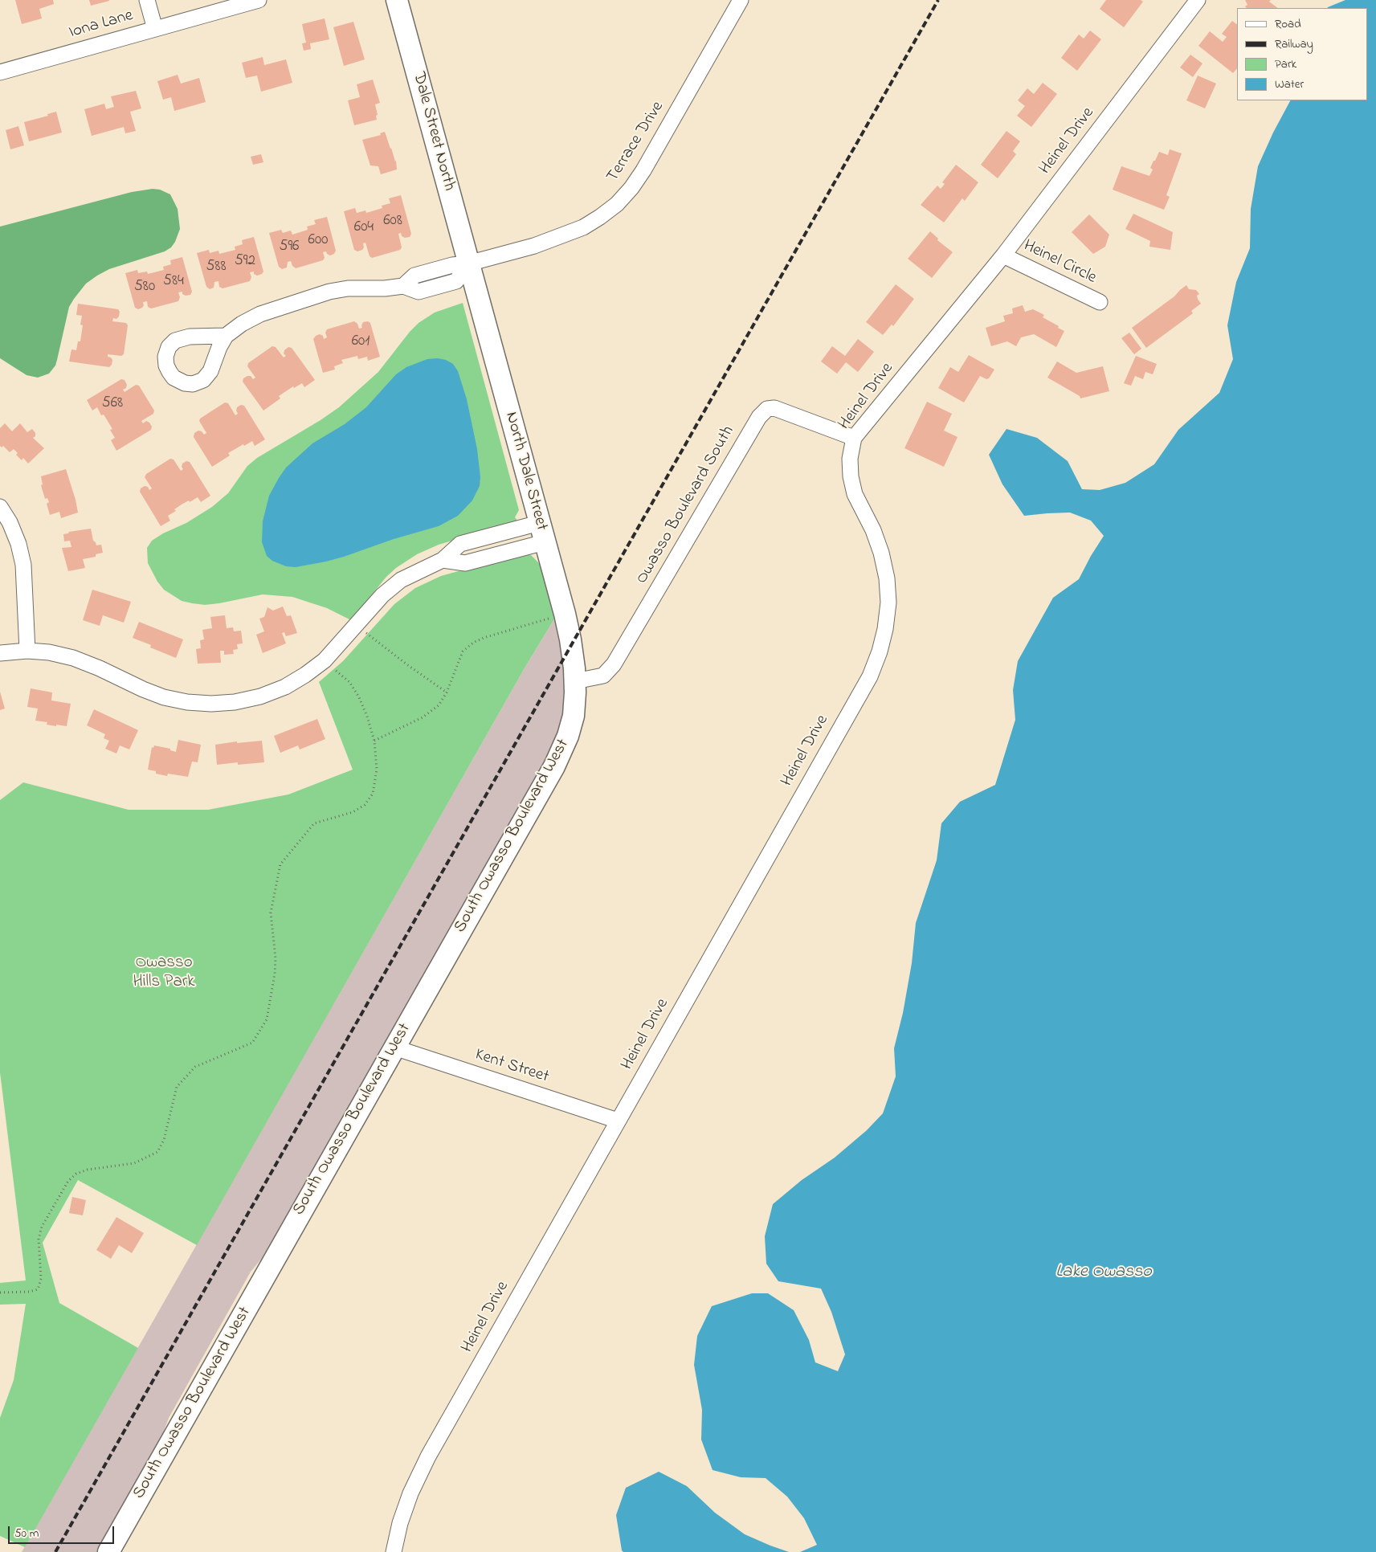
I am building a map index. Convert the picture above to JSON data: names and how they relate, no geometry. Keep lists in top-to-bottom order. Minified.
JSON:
{"streets":{"street":["Iona Lane","Dale Street North","Heinel Drive","Terrace Drive","Heinel Circle","North Dale Street","Owasso Boulevard South","South Owasso Boulevard West","Kent Street"]},"crossings":[["Dale Street North","Terrace Drive"],["Dale Street North","North Dale Street"],["Heinel Drive","Heinel Circle"],["Heinel Drive","Owasso Boulevard South"],["Heinel Drive","Kent Street"],["Terrace Drive","North Dale Street"],["North Dale Street","Owasso Boulevard South"],["North Dale Street","South Owasso Boulevard West"],["Owasso Boulevard South","South Owasso Boulevard West"],["South Owasso Boulevard West","Kent Street"]],"water":["Lake Owasso"],"parks":["Owasso Hills Park"],"house_numbers":["608","604","600","596","592","588","584","580","601","568"],"legend":["Road","Railway","Park","Water"],"scale_bar":"50 m"}
